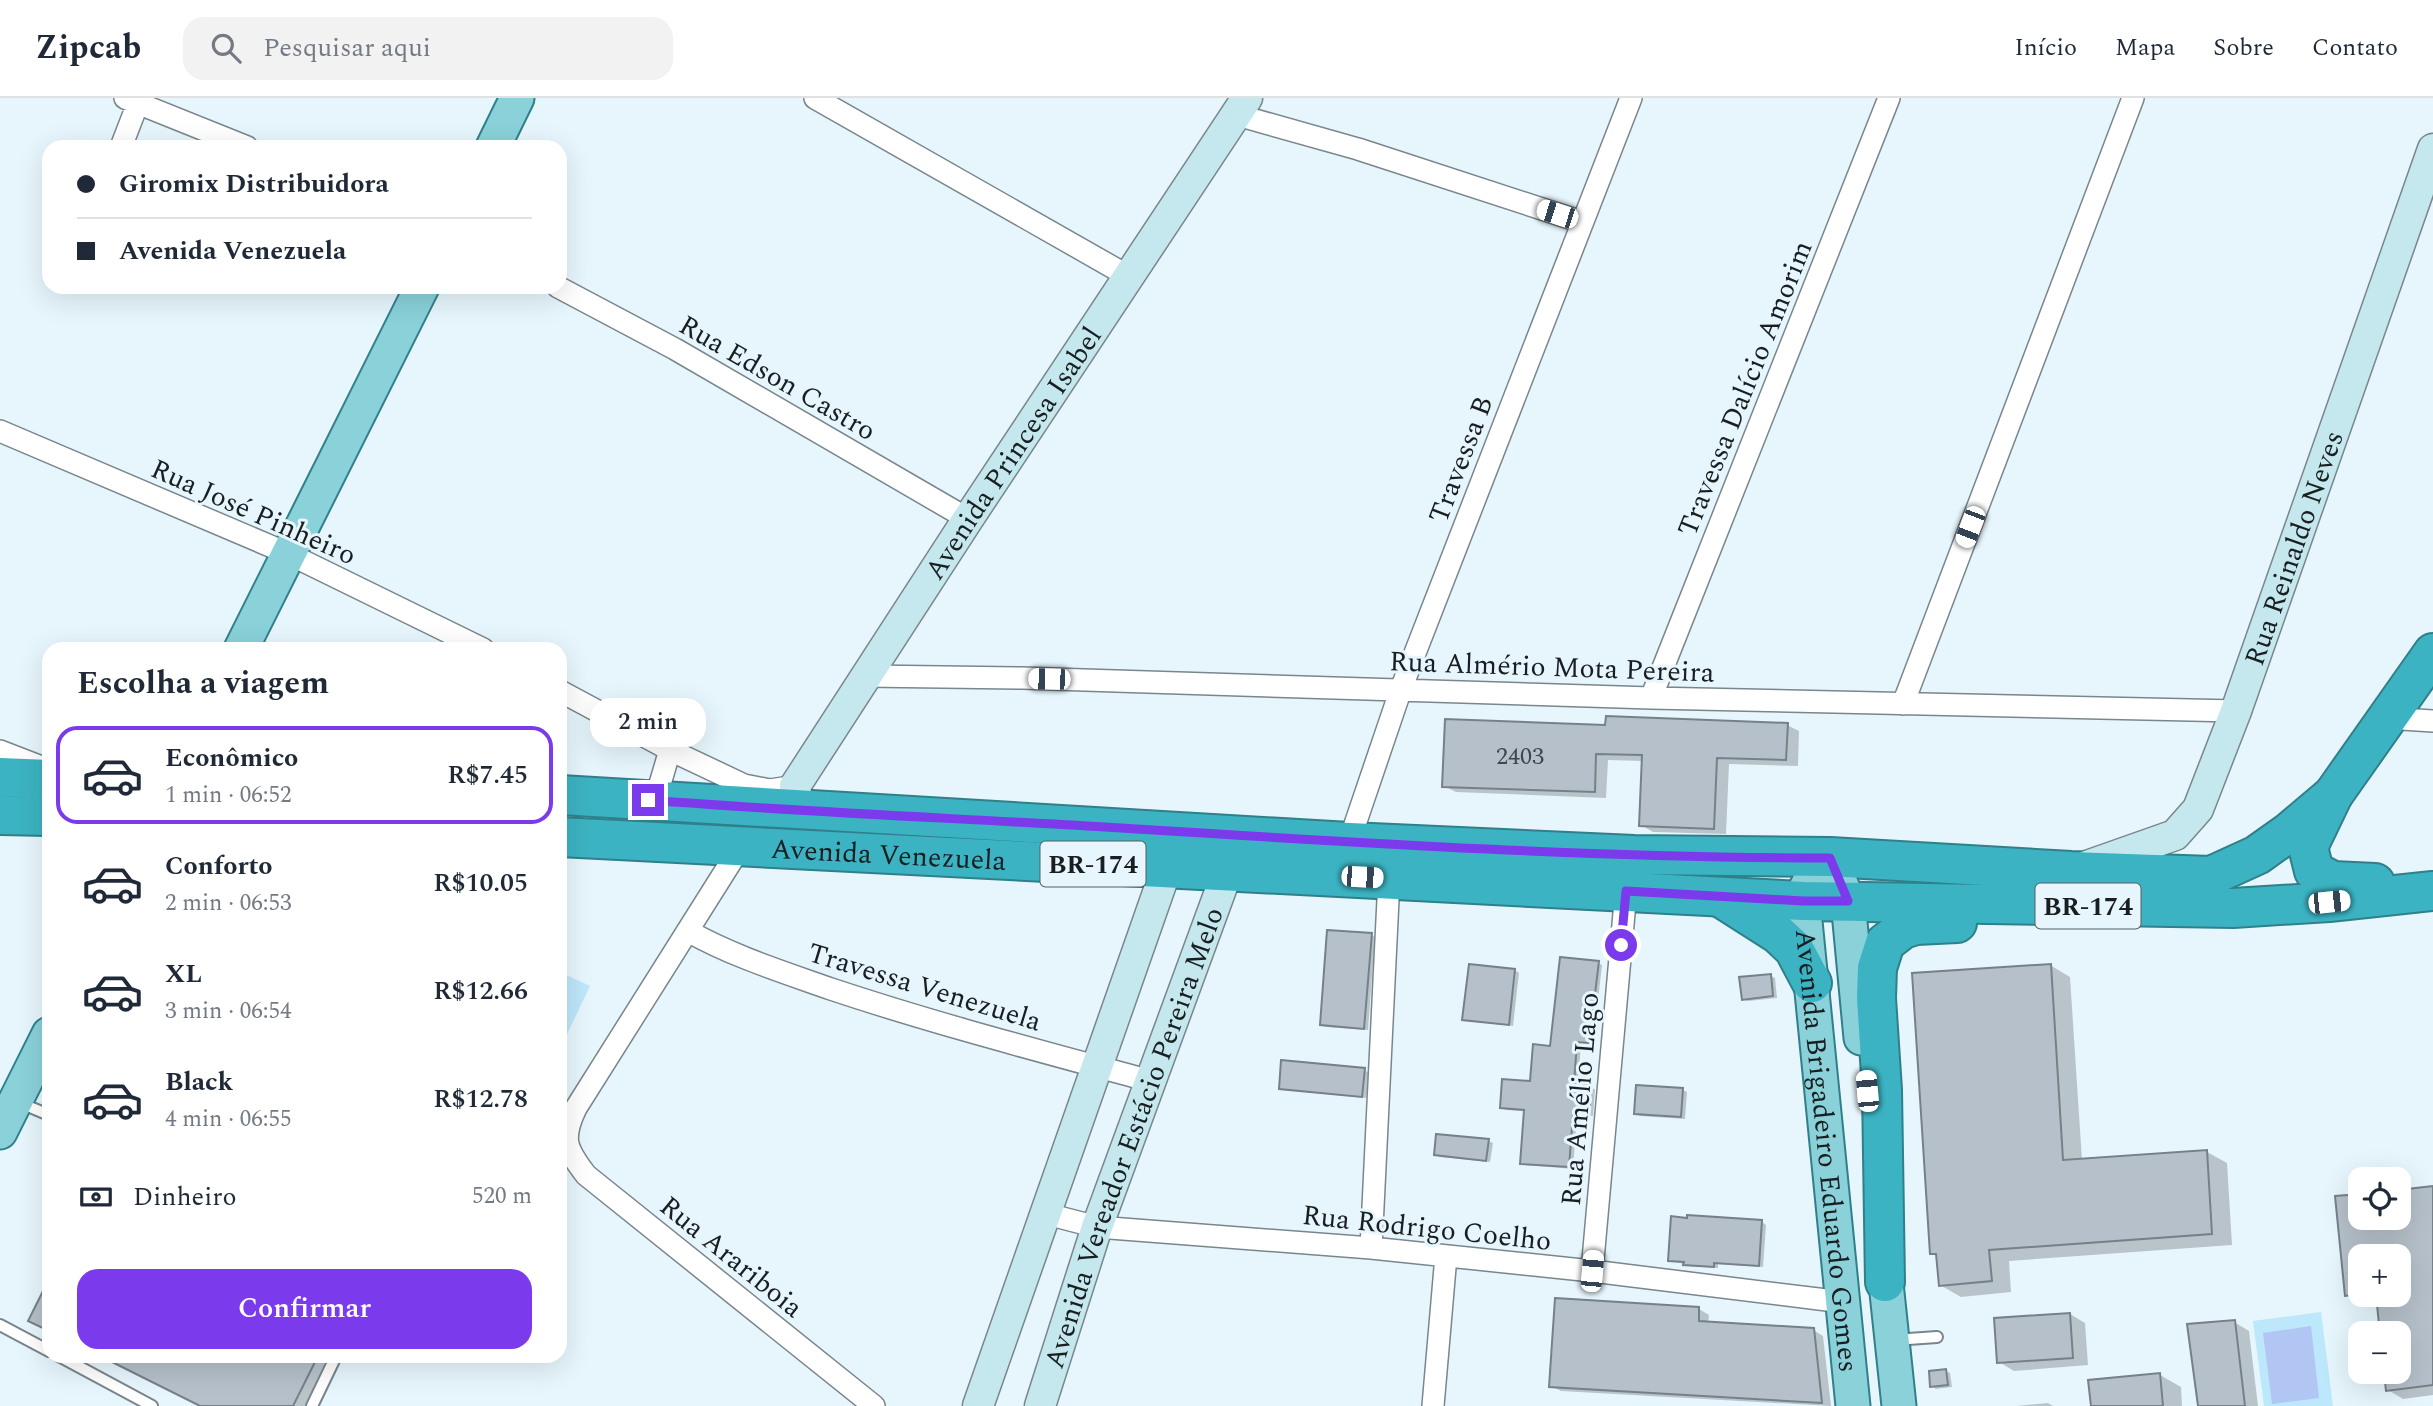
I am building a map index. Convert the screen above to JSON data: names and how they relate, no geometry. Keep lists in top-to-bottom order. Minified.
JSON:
{"streets":{"highway":["Avenida Venezuela","BR-174"],"main road":["Avenida Brigadeiro Eduardo Gomes"],"street":["Rua Edson Castro","Travessa Dalício Amorim","Avenida Princesa Isabel","Travessa B","Rua José Pinheiro","Rua Reinaldo Neves","Rua Almério Mota Pereira","Travessa Venezuela","Rua Amélio Lago","Avenida Vereador Estácio Pereira Melo","Rua Rodrigo Coelho","Rua Arariboia"]},"crossings":[["Rua Edson Castro","Avenida Princesa Isabel"],["Travessa Dalício Amorim","Rua Almério Mota Pereira"],["Avenida Princesa Isabel","Rua Almério Mota Pereira"],["Avenida Princesa Isabel","Avenida Venezuela"],["Travessa B","Rua Almério Mota Pereira"],["Travessa B","Avenida Venezuela"],["Rua Reinaldo Neves","Rua Almério Mota Pereira"],["Rua Reinaldo Neves","Avenida Venezuela"],["Avenida Venezuela","BR-174"],["Avenida Venezuela","Rua Amélio Lago"],["Avenida Venezuela","Avenida Vereador Estácio Pereira Melo"],["Avenida Venezuela","Avenida Brigadeiro Eduardo Gomes"],["Travessa Venezuela","Avenida Vereador Estácio Pereira Melo"],["Travessa Venezuela","Rua Arariboia"],["Rua Amélio Lago","Rua Rodrigo Coelho"],["Avenida Vereador Estácio Pereira Melo","Rua Rodrigo Coelho"],["Avenida Brigadeiro Eduardo Gomes","Rua Rodrigo Coelho"]],"house_numbers":["2403"],"page":{"header":"Zipcab","search":"Pesquisar aqui","nav":["Início","Mapa","Sobre","Contato"],"banner":["Giromix Distribuidora","Avenida Venezuela"],"heading":"Escolha a viagem","bubble":"2 min","list":[{"name":"Econômico","note":"1 min · 06:52","value":"R$7.45"},{"name":"Conforto","note":"2 min · 06:53","value":"R$10.05"},{"name":"XL","note":"3 min · 06:54","value":"R$12.66"},{"name":"Black","note":"4 min · 06:55","value":"R$12.78"}],"pay":["Dinheiro","520 m"],"map_buttons":["+","−"],"buttons":"Confirmar"}}
